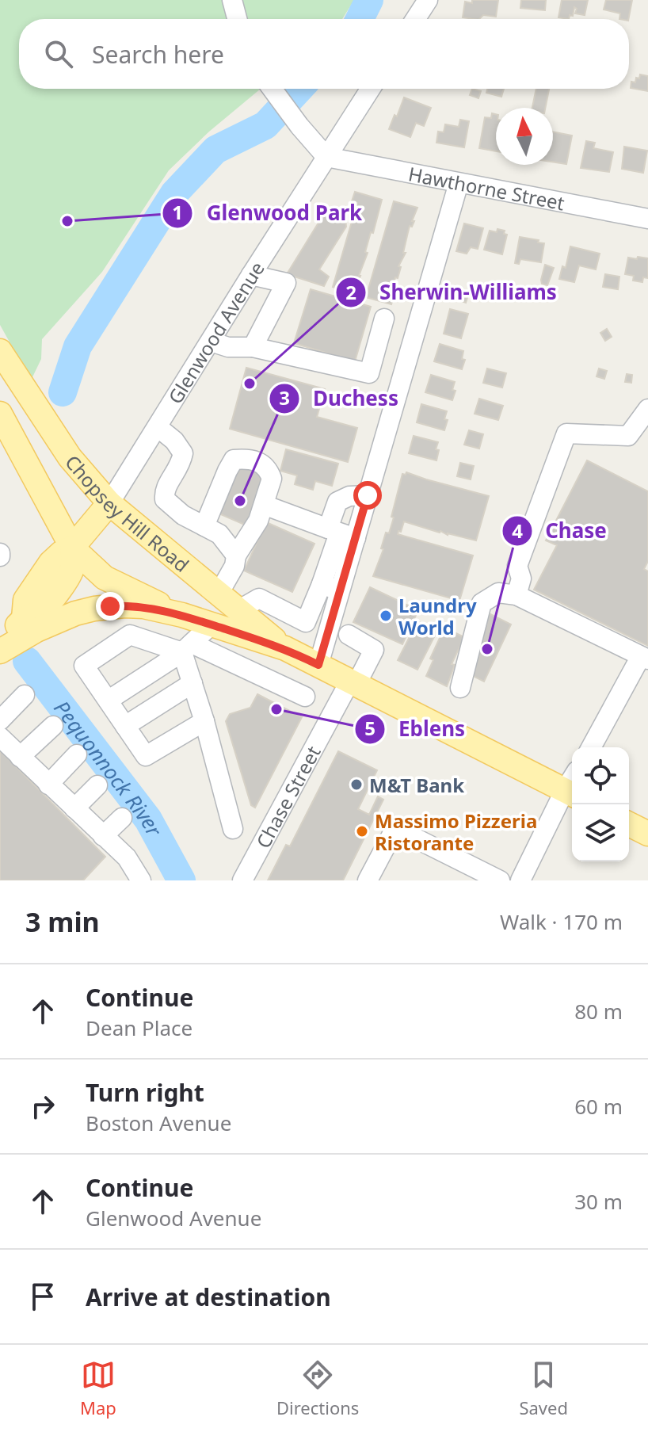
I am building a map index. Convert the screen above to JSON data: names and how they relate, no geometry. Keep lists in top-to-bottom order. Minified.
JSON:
{"streets":{"main road":["Glenwood Avenue","Chopsey Hill Road"],"street":["Hawthorne Street","Chase Street"]},"crossings":[["Hawthorne Street","Glenwood Avenue"],["Glenwood Avenue","Chopsey Hill Road"]],"water":["Pequonnock River"],"places":["Glenwood Park","Sherwin-Williams","Duchess","Laundry World","Chase","Eblens","M&T Bank","Massimo Pizzeria Ristorante"],"north":"top","page":{"search":"Search here","heading":["3 min","Walk · 170 m"],"list":[["Continue","Dean Place","80 m"],["Turn right","Boston Avenue","60 m"],["Continue","Glenwood Avenue","30 m"],"Arrive at destination"],"nav":["Map","Directions","Saved"]}}
